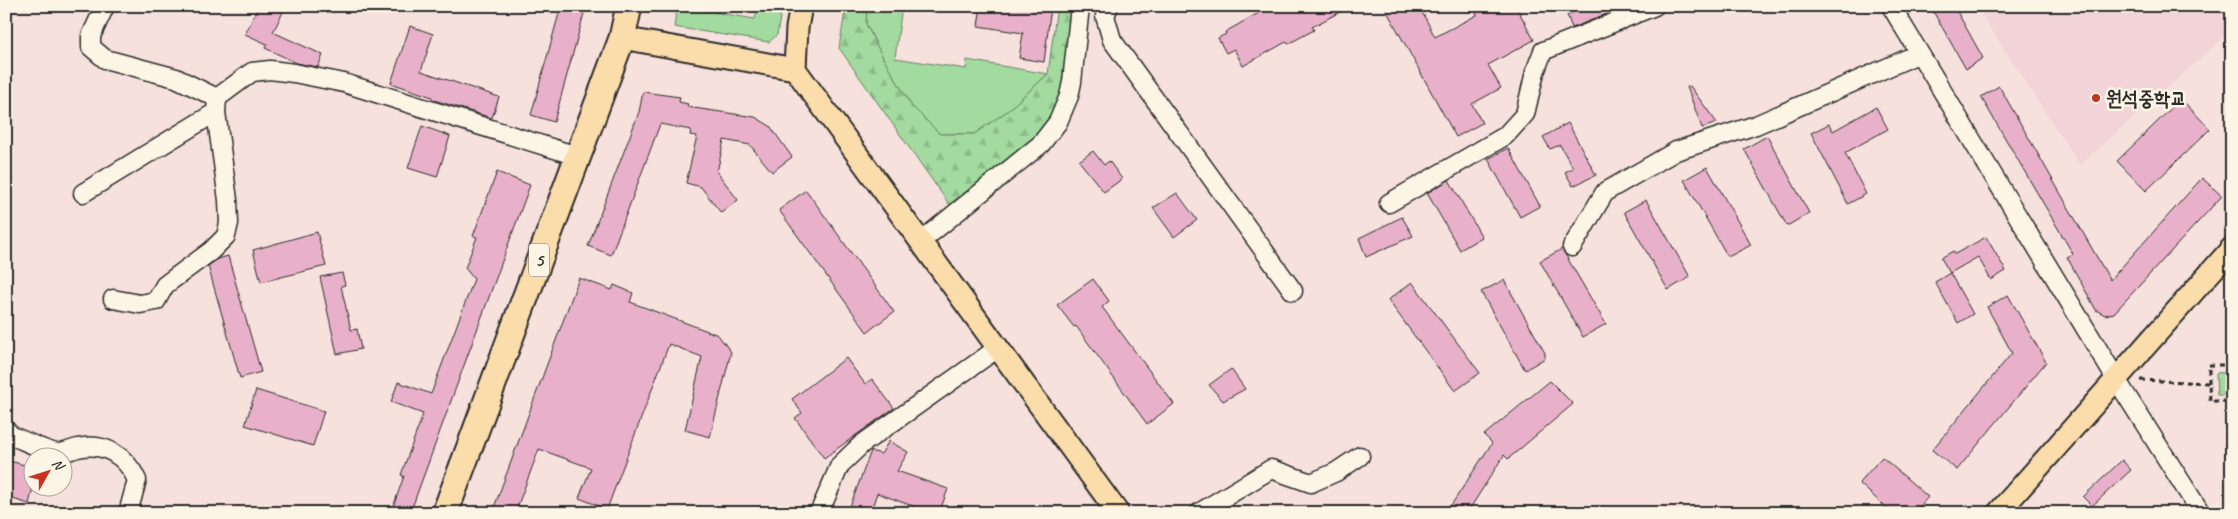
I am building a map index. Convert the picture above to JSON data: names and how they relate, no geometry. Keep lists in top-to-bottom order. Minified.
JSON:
{"streets":{"highway":["5"]},"places":["원석중학교"],"north":"top right"}
